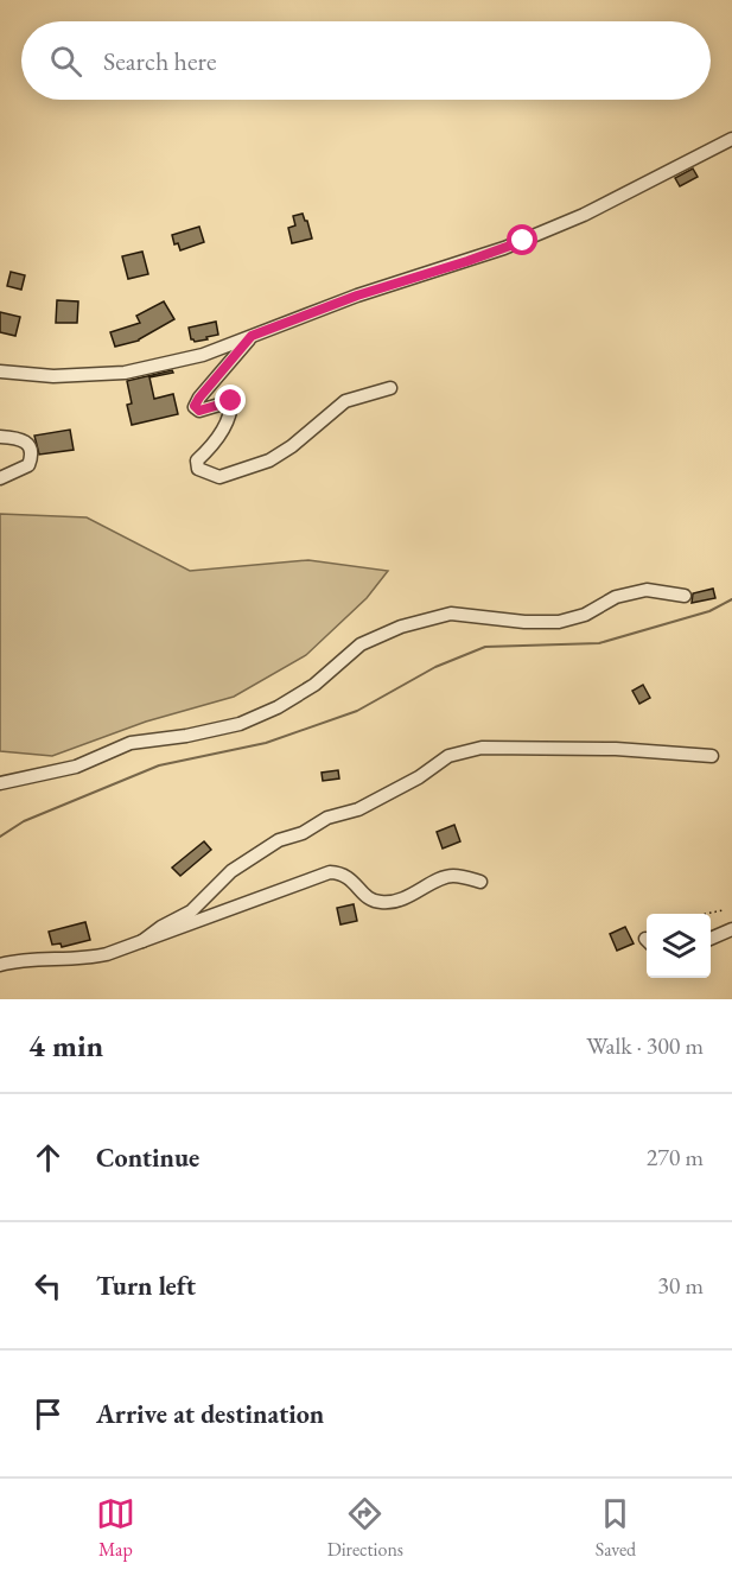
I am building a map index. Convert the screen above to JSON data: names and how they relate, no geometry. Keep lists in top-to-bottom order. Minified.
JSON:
{"page":{"search":"Search here","heading":["4 min","Walk · 300 m"],"list":[["Continue","270 m"],["Turn left","30 m"],"Arrive at destination"],"nav":["Map","Directions","Saved"]}}
